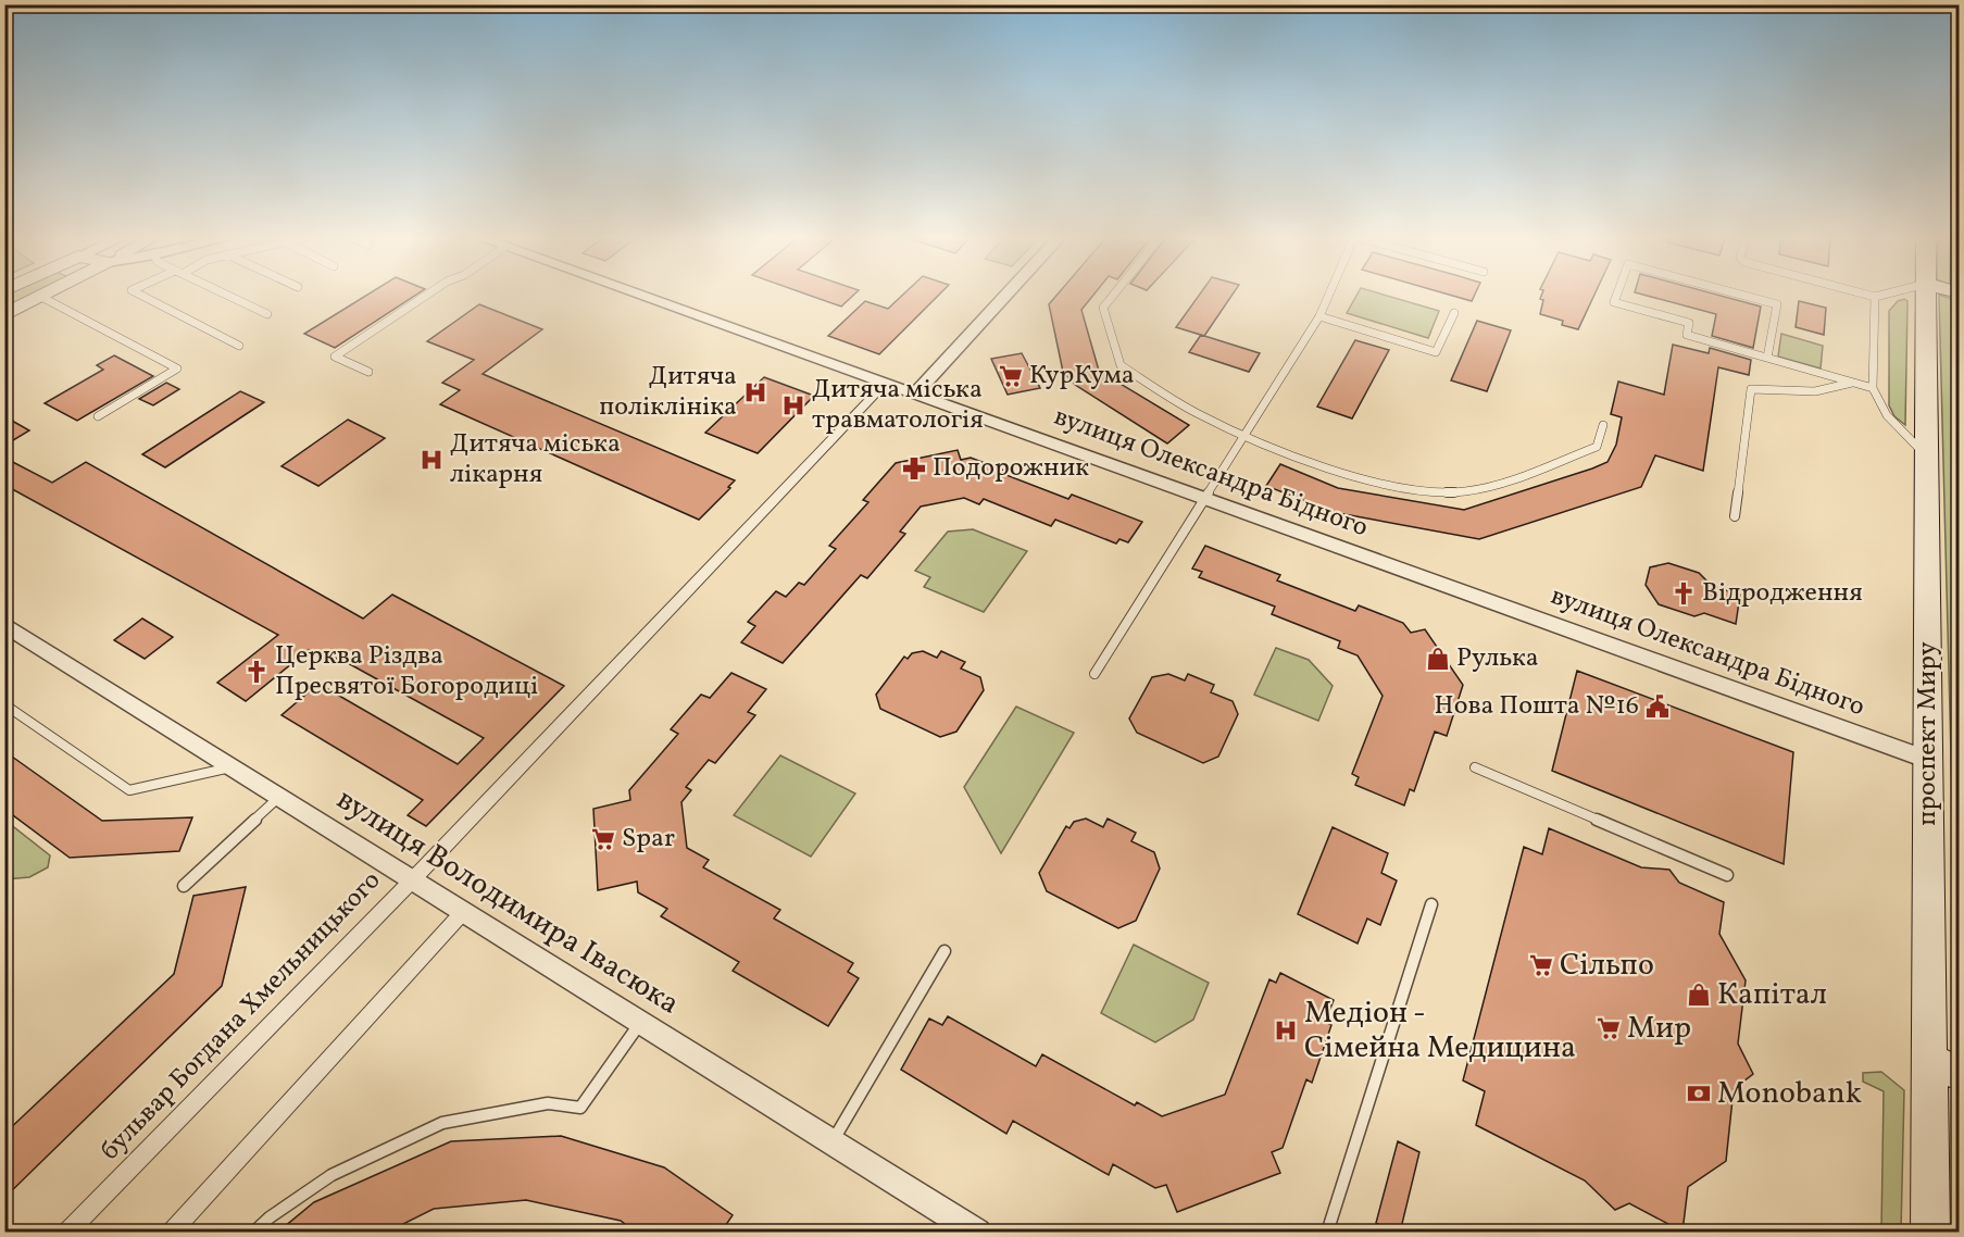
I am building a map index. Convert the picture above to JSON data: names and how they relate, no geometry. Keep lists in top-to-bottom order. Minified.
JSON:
{"streets":{"main road":["проспект Миру"],"street":["вулиця Олександра Бідного","вулиця Володимира Івасюка","бульвар Богдана Хмельницького"]},"crossings":[["вулиця Олександра Бідного","проспект Миру"],["вулиця Олександра Бідного","бульвар Богдана Хмельницького"],["вулиця Володимира Івасюка","бульвар Богдана Хмельницького"]],"places":{"supermarket":["КурКума","Spar","Сільпо","Мир"],"hospital":["Дитяча поліклініка","Дитяча міська травматологія","Дитяча міська лікарня","Медіон - Сімейна Медицина"],"pharmacy":["Подорожник"],"church":["Відродження","Церква Різдва Пресвятої Богородиці"],"shop":["Рулька","Капітал"],"public building":["Нова Пошта №16"],"bank":["Monobank"]}}
